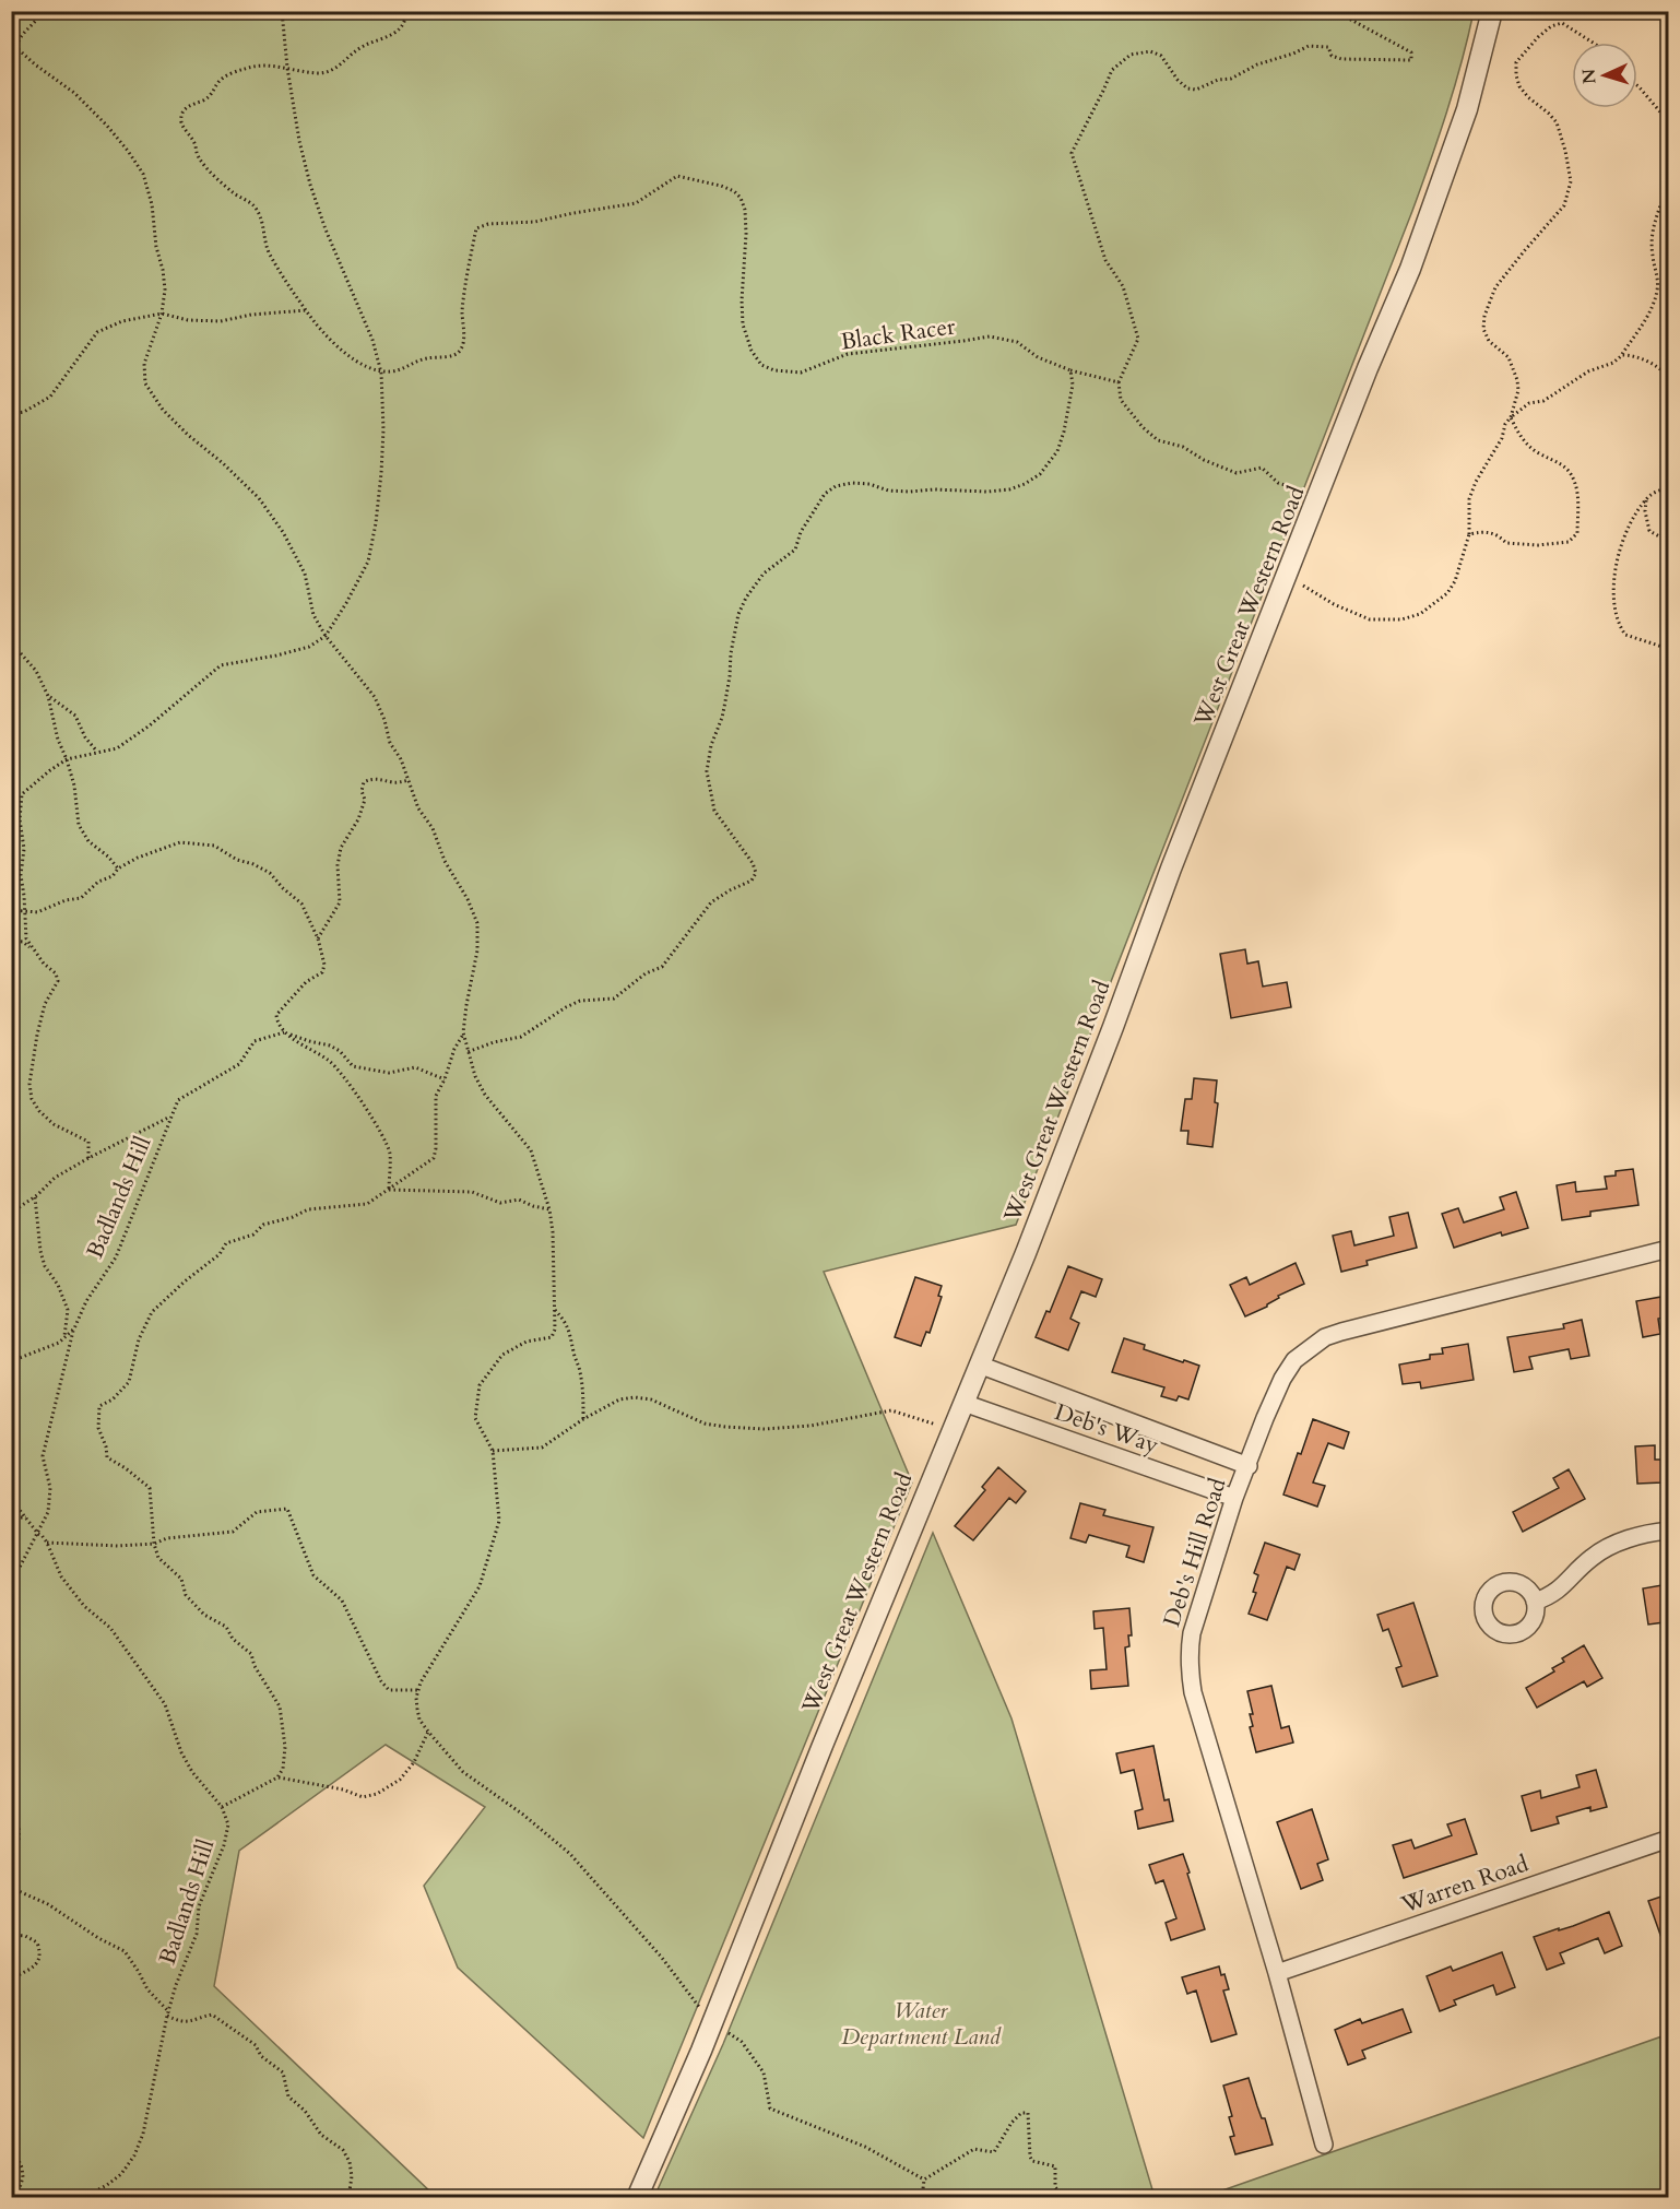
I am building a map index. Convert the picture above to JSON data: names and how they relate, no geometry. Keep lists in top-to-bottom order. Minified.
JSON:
{"streets":{"street":["West Great Western Road","Deb's Way","Deb's Hill Road","Warren Road"],"path":["Black Racer","Badlands Hill"]},"crossings":[["West Great Western Road","Deb's Way"],["Deb's Way","Deb's Hill Road"],["Deb's Hill Road","Warren Road"]],"parks":["Water Department Land"],"north":"left"}
